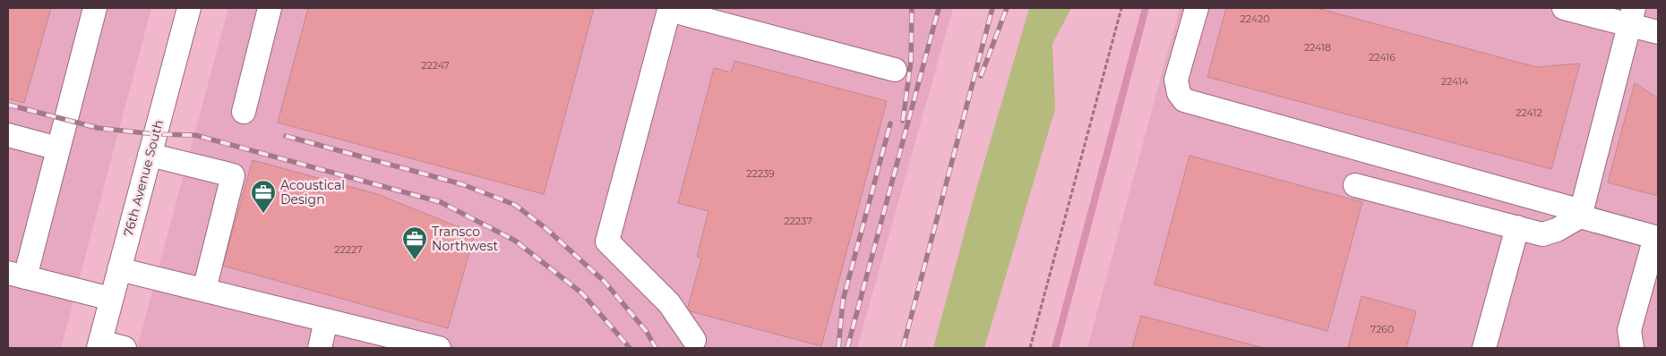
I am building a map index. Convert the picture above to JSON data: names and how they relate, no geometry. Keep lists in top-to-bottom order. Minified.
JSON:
{"streets":{"street":["76th Avenue South"]},"places":{"office":["Acoustical Design","Transco Northwest"]},"house_numbers":["22420","22418","22416","22247","22414","22412","22239","22237","22227","7260"]}
